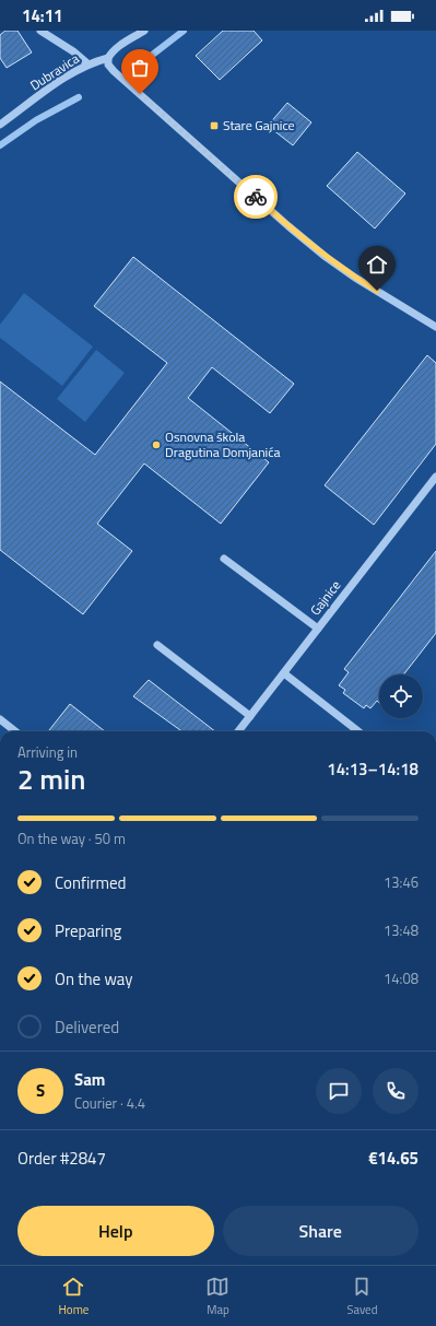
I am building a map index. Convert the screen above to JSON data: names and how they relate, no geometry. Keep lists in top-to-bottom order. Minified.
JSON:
{"streets":{"street":["Dubravica","Gajnice"]},"places":{"transit":["Stare Gajnice"],"other":["Osnovna škola Dragutina Domjanića"]},"page":{"status":"14:11","heading":["2 min","Arriving in","14:13–14:18"],"panel":["Sam","Courier · 4.4","Order #2847","€14.65"],"bar":"On the way · 50 m","list":[["Confirmed","13:46"],["Preparing","13:48"],["On the way","14:08"],"Delivered"],"round":"S","buttons":["Help","Share"],"tabs":["Home","Map","Saved"]}}
